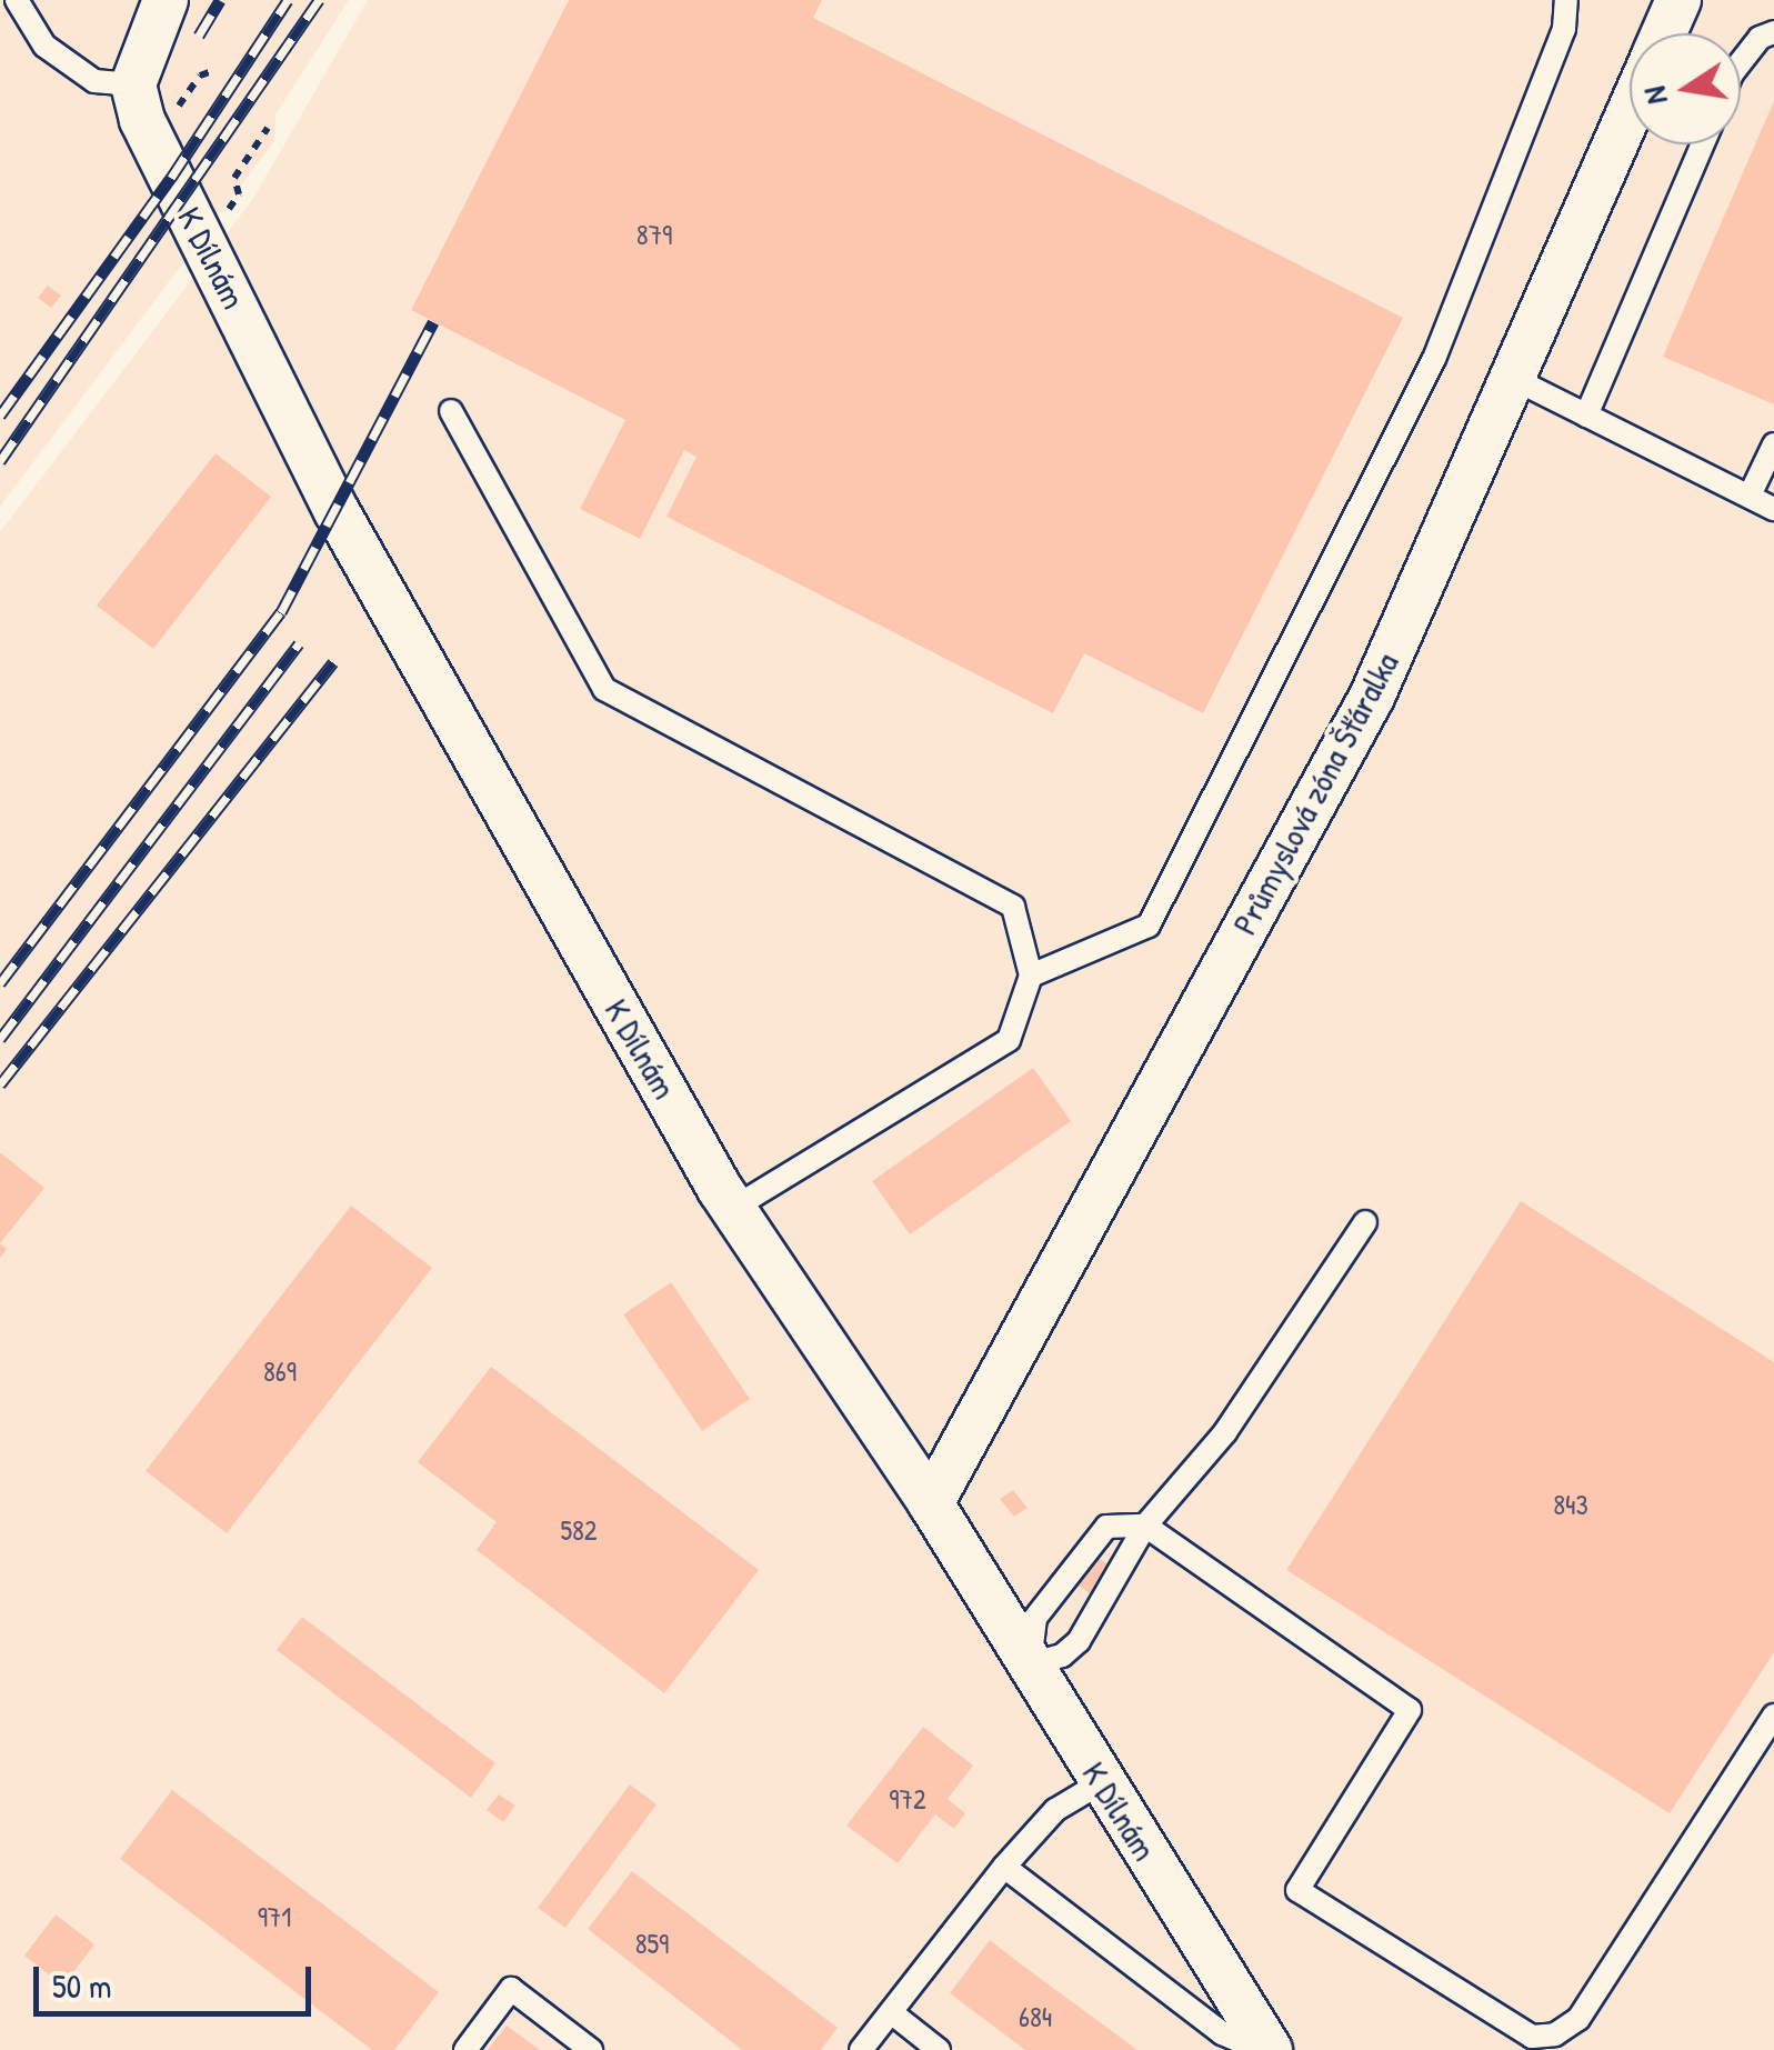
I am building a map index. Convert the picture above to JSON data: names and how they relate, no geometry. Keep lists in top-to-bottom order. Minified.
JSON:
{"streets":{"street":["K Dílnám","Průmyslová zóna Šťáralka"]},"crossings":[["K Dílnám","Průmyslová zóna Šťáralka"]],"house_numbers":["879","869","843","582","972","971","859","684"],"scale_bar":"50 m","north":"left"}
